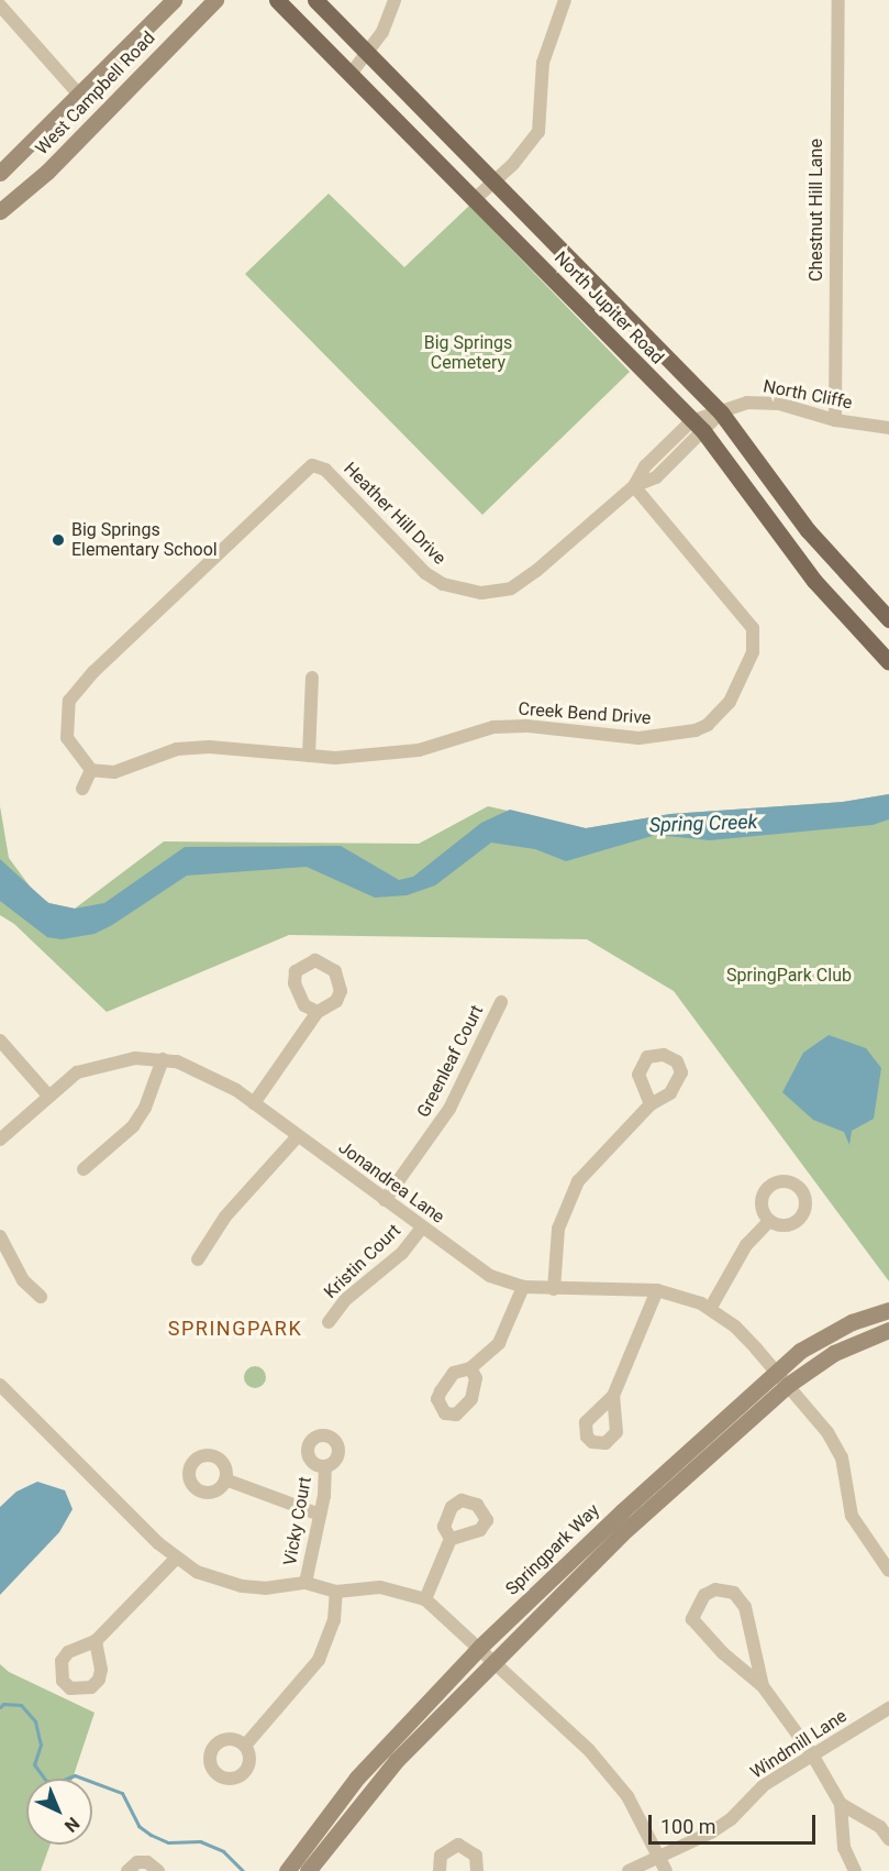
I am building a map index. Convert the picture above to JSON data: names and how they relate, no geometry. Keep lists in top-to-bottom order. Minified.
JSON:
{"streets":{"main road":["North Jupiter Road"],"street":["West Campbell Road","Chestnut Hill Lane","North Cliffe","Heather Hill Drive","Creek Bend Drive","Greenleaf Court","Jonandrea Lane","Kristin Court","Vicky Court","Springpark Way","Windmill Lane"]},"crossings":[["Chestnut Hill Lane","North Cliffe"],["North Jupiter Road","North Cliffe"],["North Jupiter Road","Heather Hill Drive"],["North Cliffe","Heather Hill Drive"],["Heather Hill Drive","Creek Bend Drive"],["Greenleaf Court","Jonandrea Lane"],["Jonandrea Lane","Kristin Court"],["Jonandrea Lane","Springpark Way"]],"districts":["SPRINGPARK"],"water":["Spring Creek"],"parks":["Big Springs Cemetery","SpringPark Club"],"places":["Big Springs Elementary School"],"scale_bar":"100 m","north":"bottom right"}
